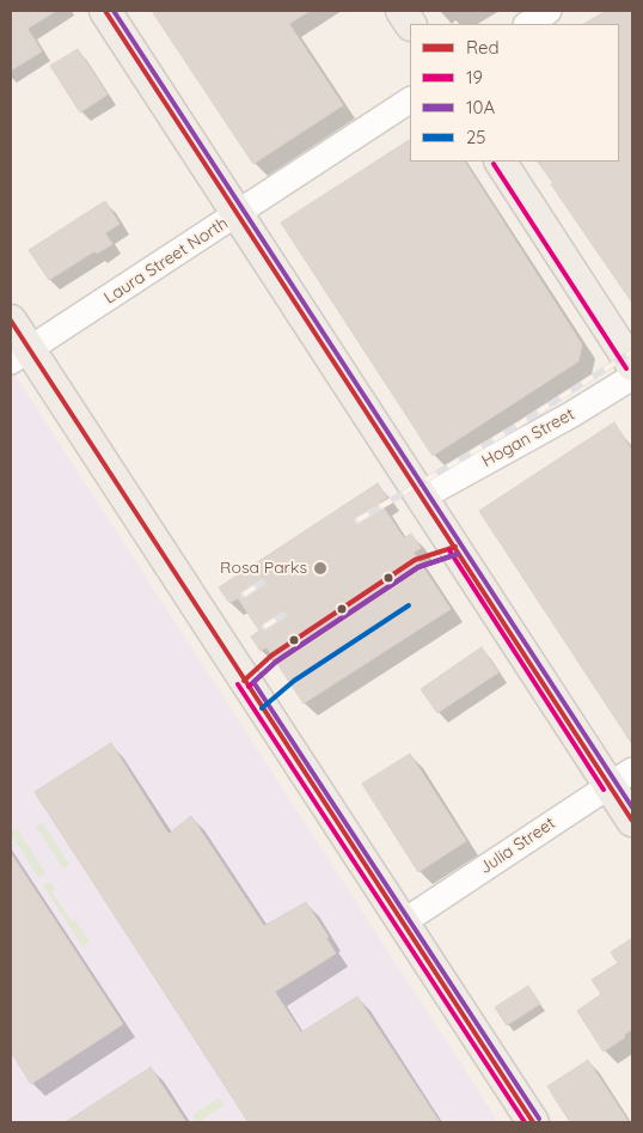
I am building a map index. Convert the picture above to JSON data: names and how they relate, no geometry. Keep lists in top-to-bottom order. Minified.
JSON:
{"streets":{"street":["Laura Street North","Hogan Street","Julia Street"]},"places":["Rosa Parks"],"lines":["transit line Red","transit line 10A","transit line 19","transit line 25"],"legend":["Red","19","10A","25"]}
